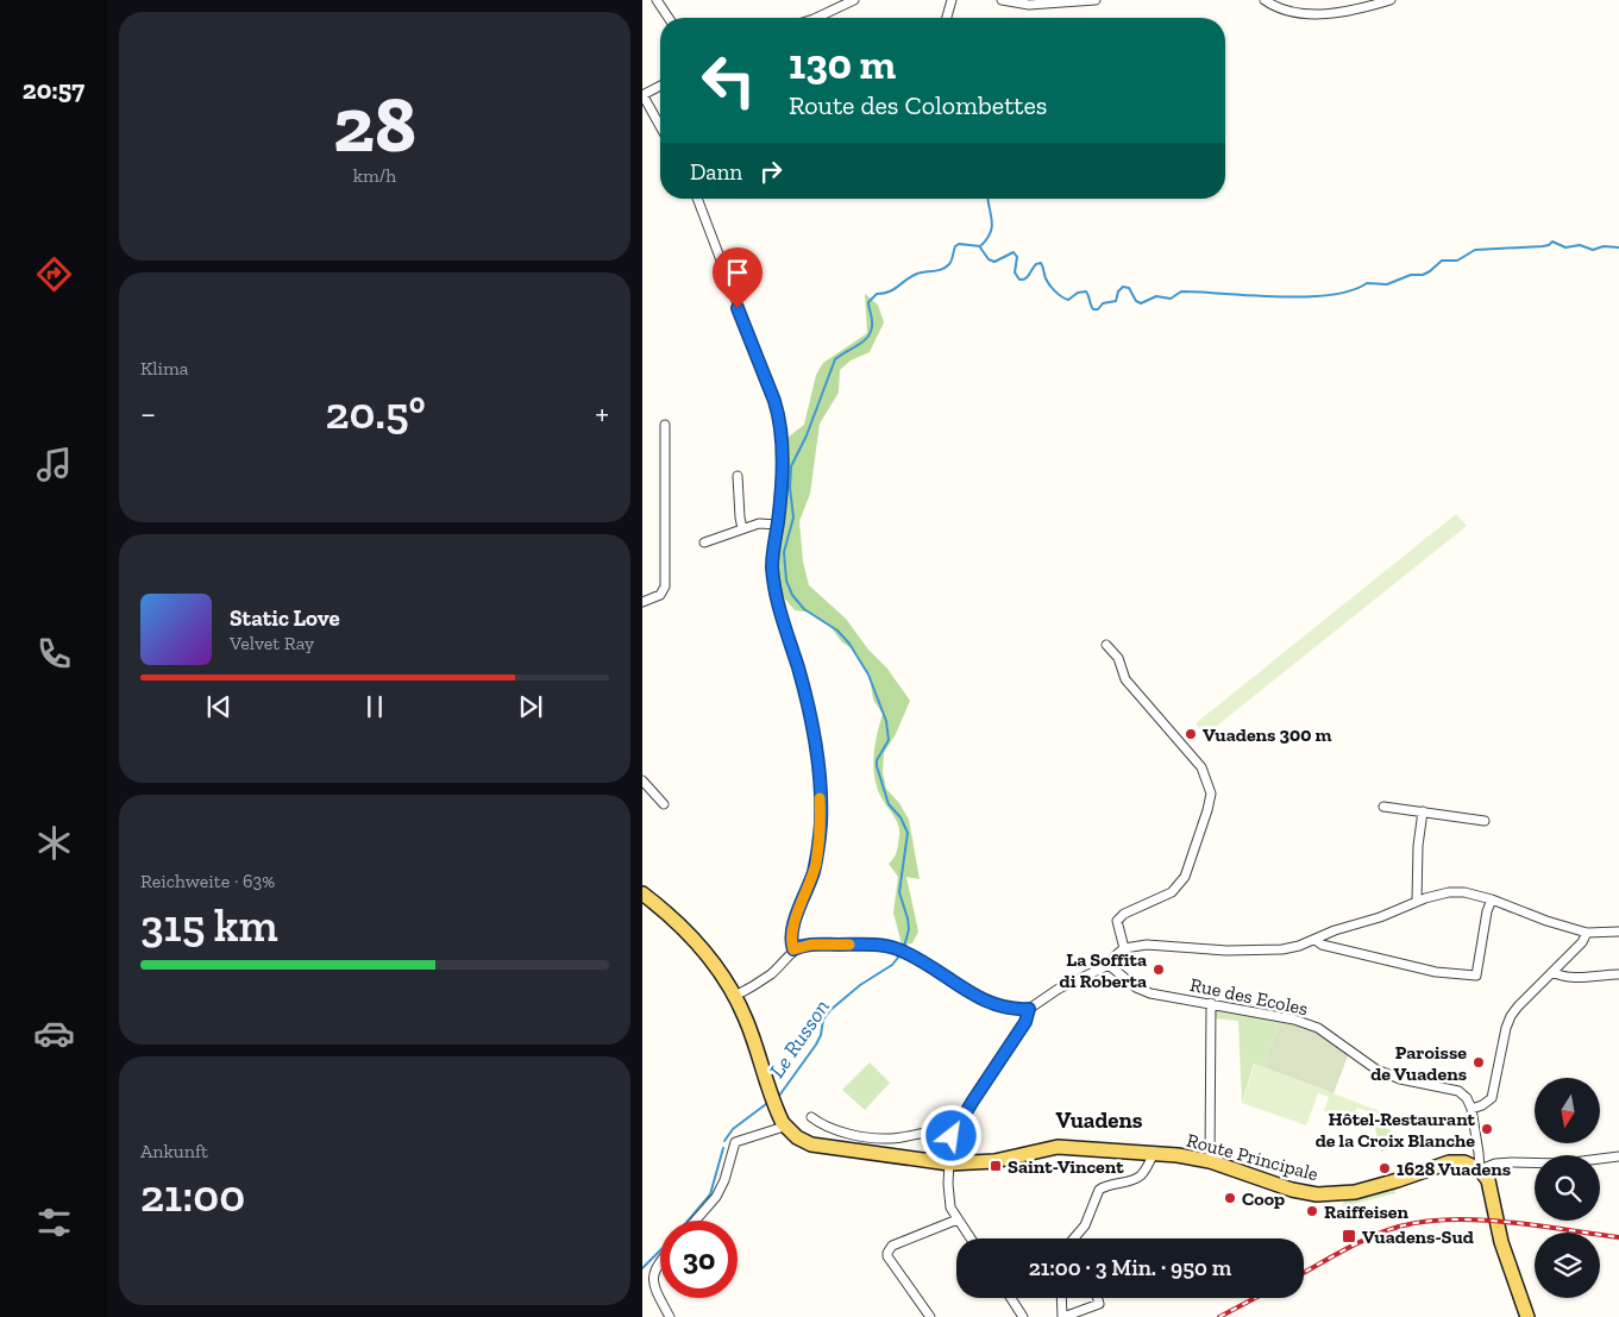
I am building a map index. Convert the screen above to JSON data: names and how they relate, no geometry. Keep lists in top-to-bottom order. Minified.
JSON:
{"streets":{"main road":["Route Principale"],"street":["Rue des Ecoles"]},"districts":["Vuadens"],"water":["Le Russon"],"places":{"other":["Vuadens 300 m","La Soffita di Roberta","Paroisse de Vuadens","Hôtel-Restaurant de la Croix Blanche","1628 Vuadens","Coop","Raiffeisen"],"transit":["Saint-Vincent","Vuadens-Sud"]},"north":"bottom","page":{"tabs":"20:57","tile":[["28","km/h"],"Klima",["Reichweite · 63%","315 km"],["Ankunft","21:00"]],"turn":["130 m","Route des Colombettes"],"then":"Dann","heat":["−","20.5°","+"],"song":["Static Love","Velvet Ray"],"limit":"30","trip":"21:00 · 3 Min. · 950 m"}}
